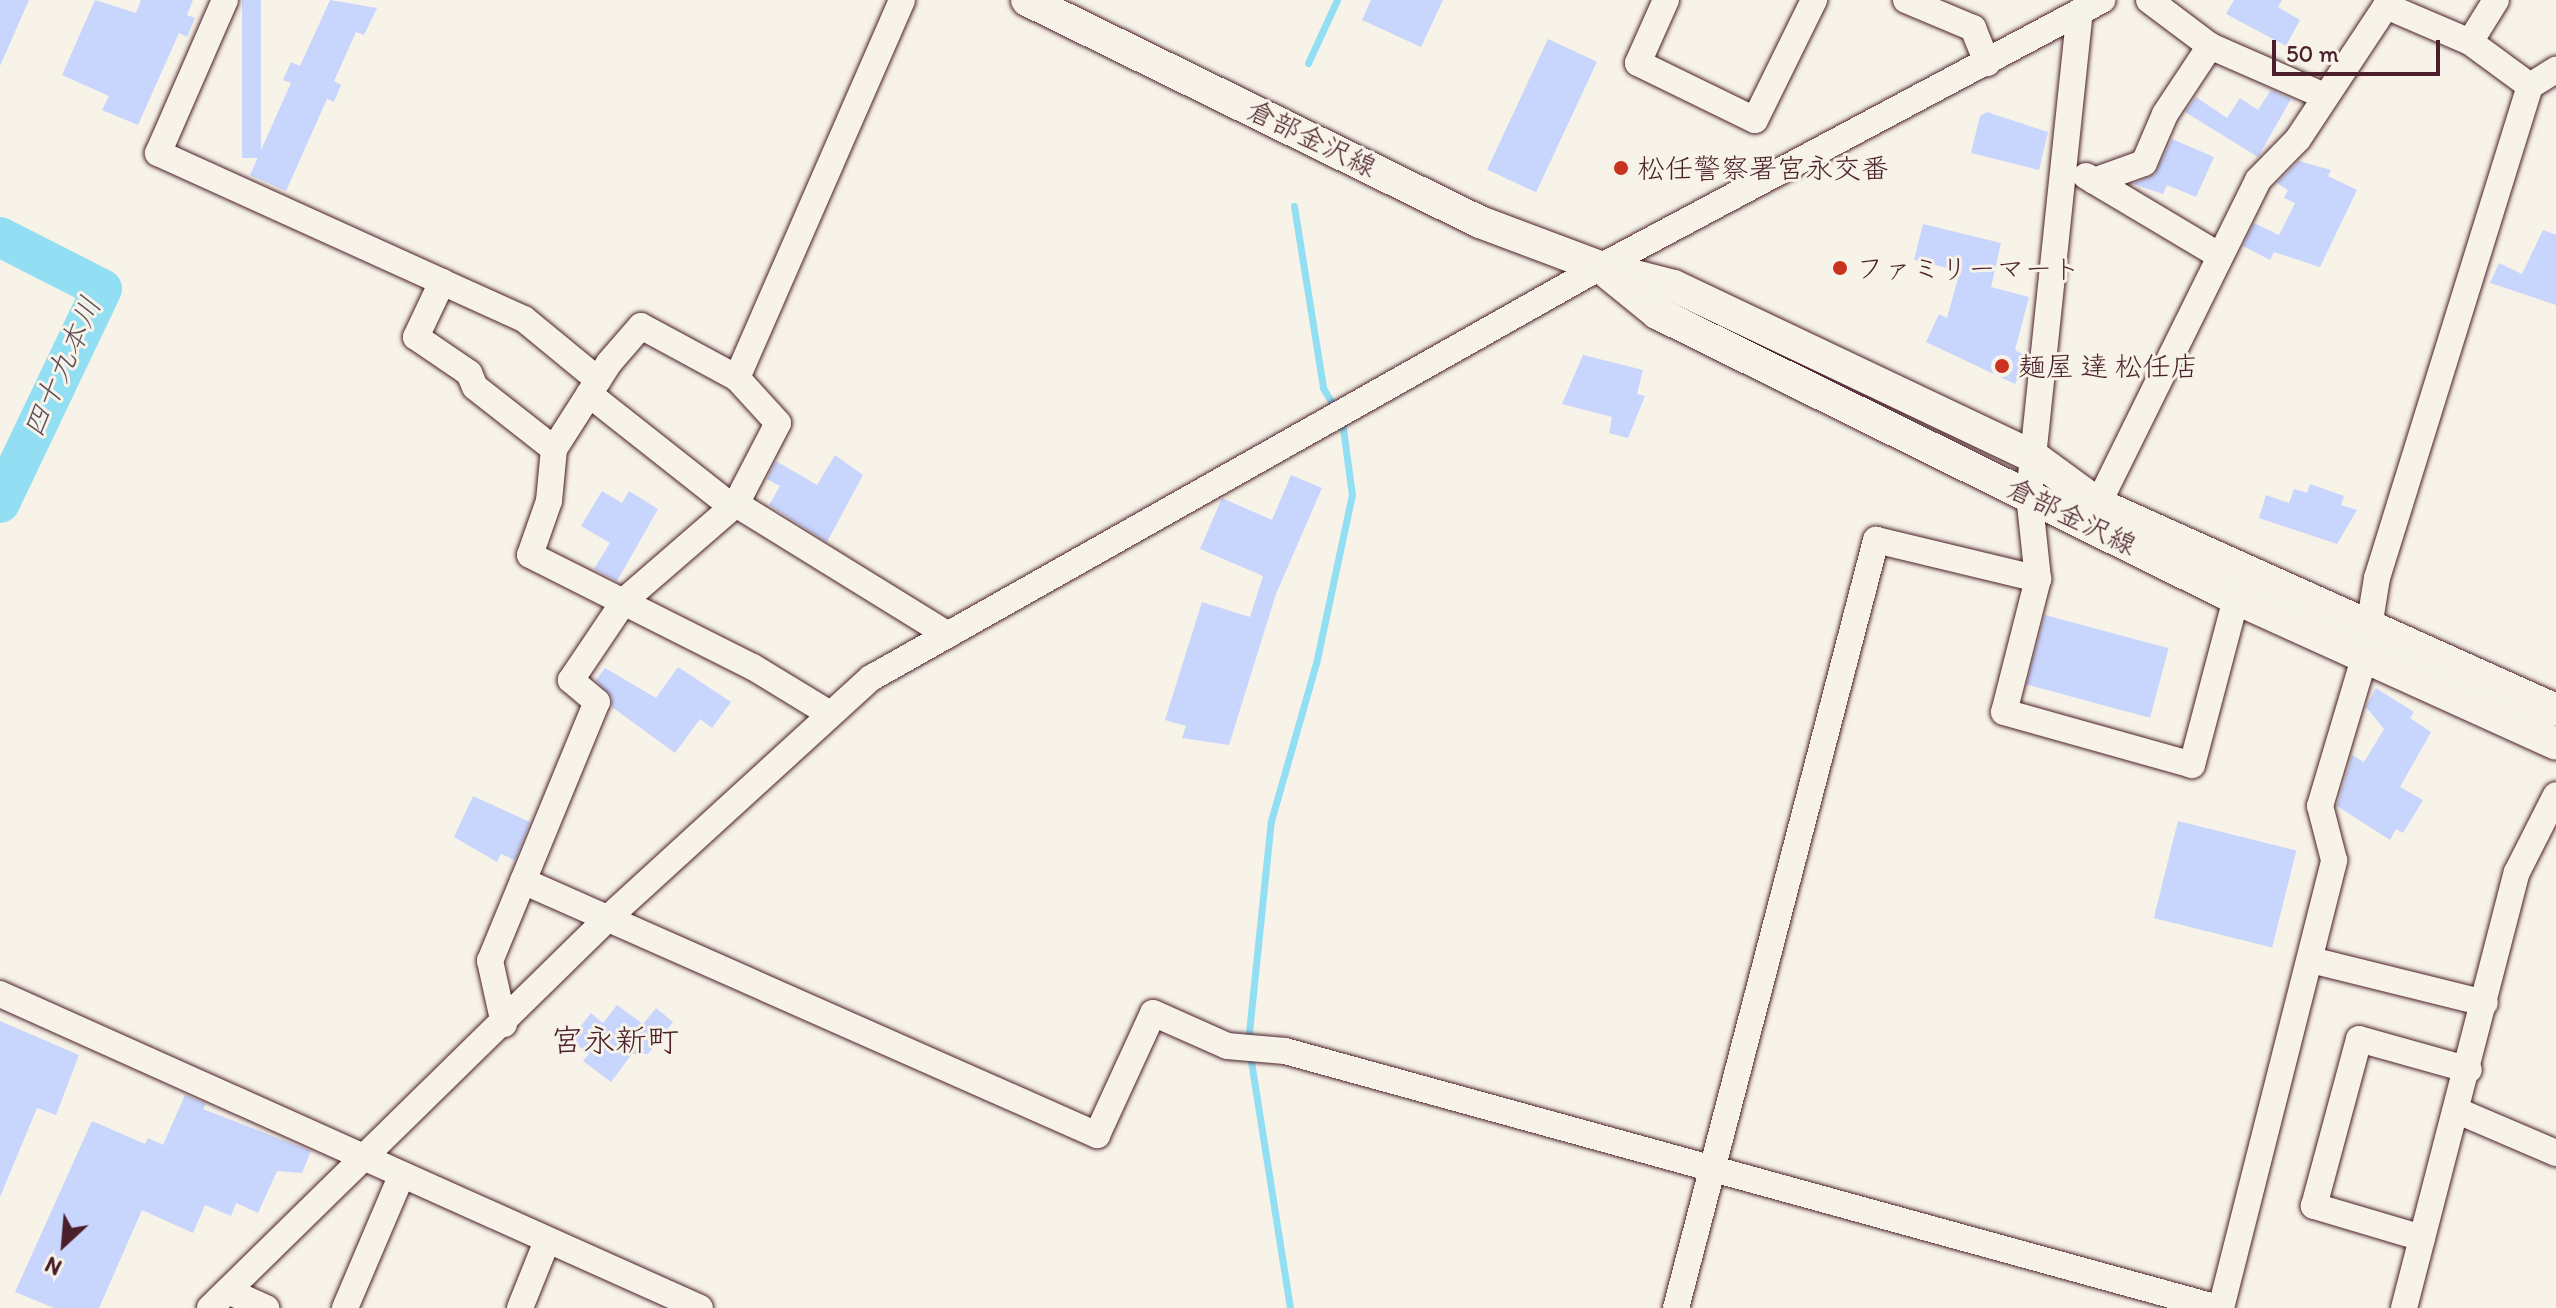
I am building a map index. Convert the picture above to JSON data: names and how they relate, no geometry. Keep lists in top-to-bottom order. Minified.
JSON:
{"streets":{"main road":["倉部金沢線"]},"districts":["宮永新町"],"water":["四十九本川"],"places":["松任警察署宮永交番","ファミリーマート","麺屋 達 松任店"],"scale_bar":"50 m","north":"bottom left"}
